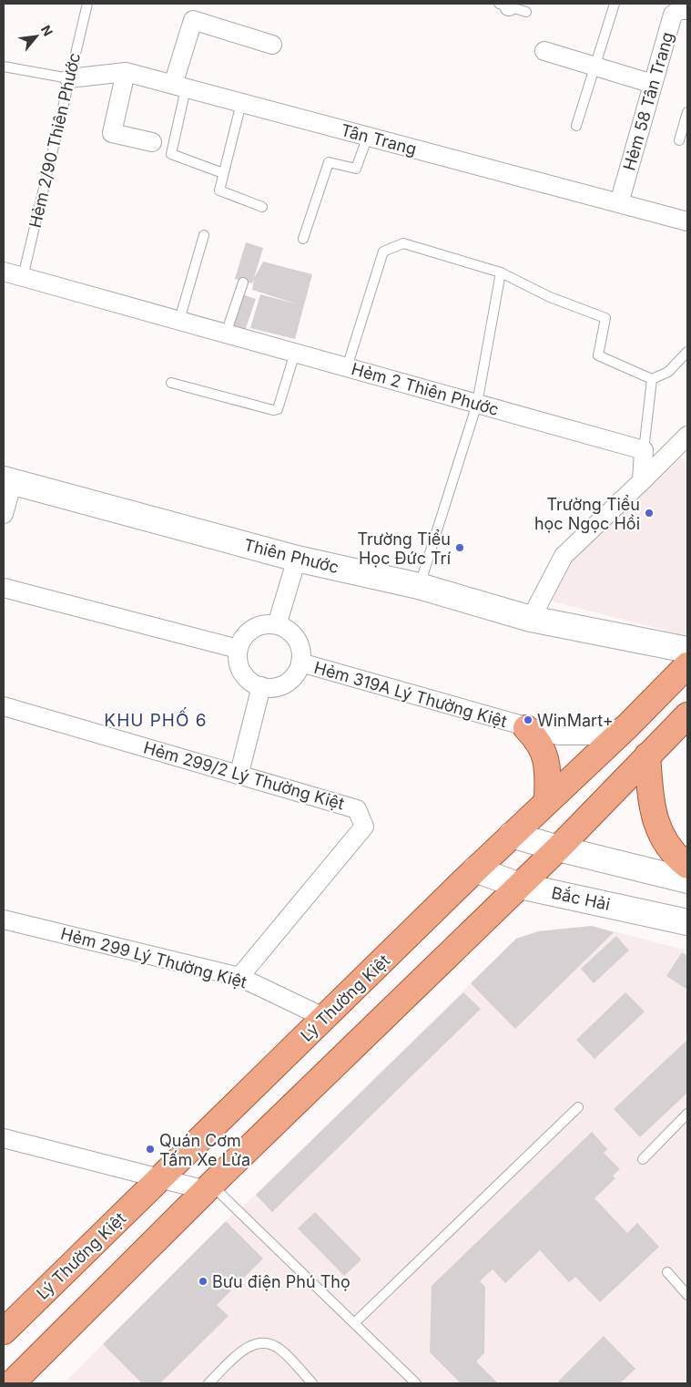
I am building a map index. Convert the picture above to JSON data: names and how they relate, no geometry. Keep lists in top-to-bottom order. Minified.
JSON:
{"streets":{"main road":["Lý Thường Kiệt"],"street":["Hẻm 58 Tân Trang","Tân Trang","Hẻm 2 Thiên Phước","Thiên Phước","Hẻm 319A Lý Thường Kiệt","Hẻm 299/2 Lý Thường Kiệt","Bắc Hải","Hẻm 299 Lý Thường Kiệt"],"lane":["Hẻm 2/90 Thiên Phước"]},"crossings":[["Hẻm 58 Tân Trang","Tân Trang"],["Tân Trang","Hẻm 2/90 Thiên Phước"],["Hẻm 2/90 Thiên Phước","Hẻm 2 Thiên Phước"],["Hẻm 319A Lý Thường Kiệt","Lý Thường Kiệt"],["Hẻm 299/2 Lý Thường Kiệt","Hẻm 299 Lý Thường Kiệt"],["Bắc Hải","Lý Thường Kiệt"],["Hẻm 299 Lý Thường Kiệt","Lý Thường Kiệt"]],"districts":["KHU PHỐ 6"],"places":["Trường Tiểu học Ngọc Hồi","Trường Tiểu Học Đức Trí","WinMart+","Quán Cơm Tấm Xe Lửa","Bưu điện Phú Thọ"],"north":"top right"}
